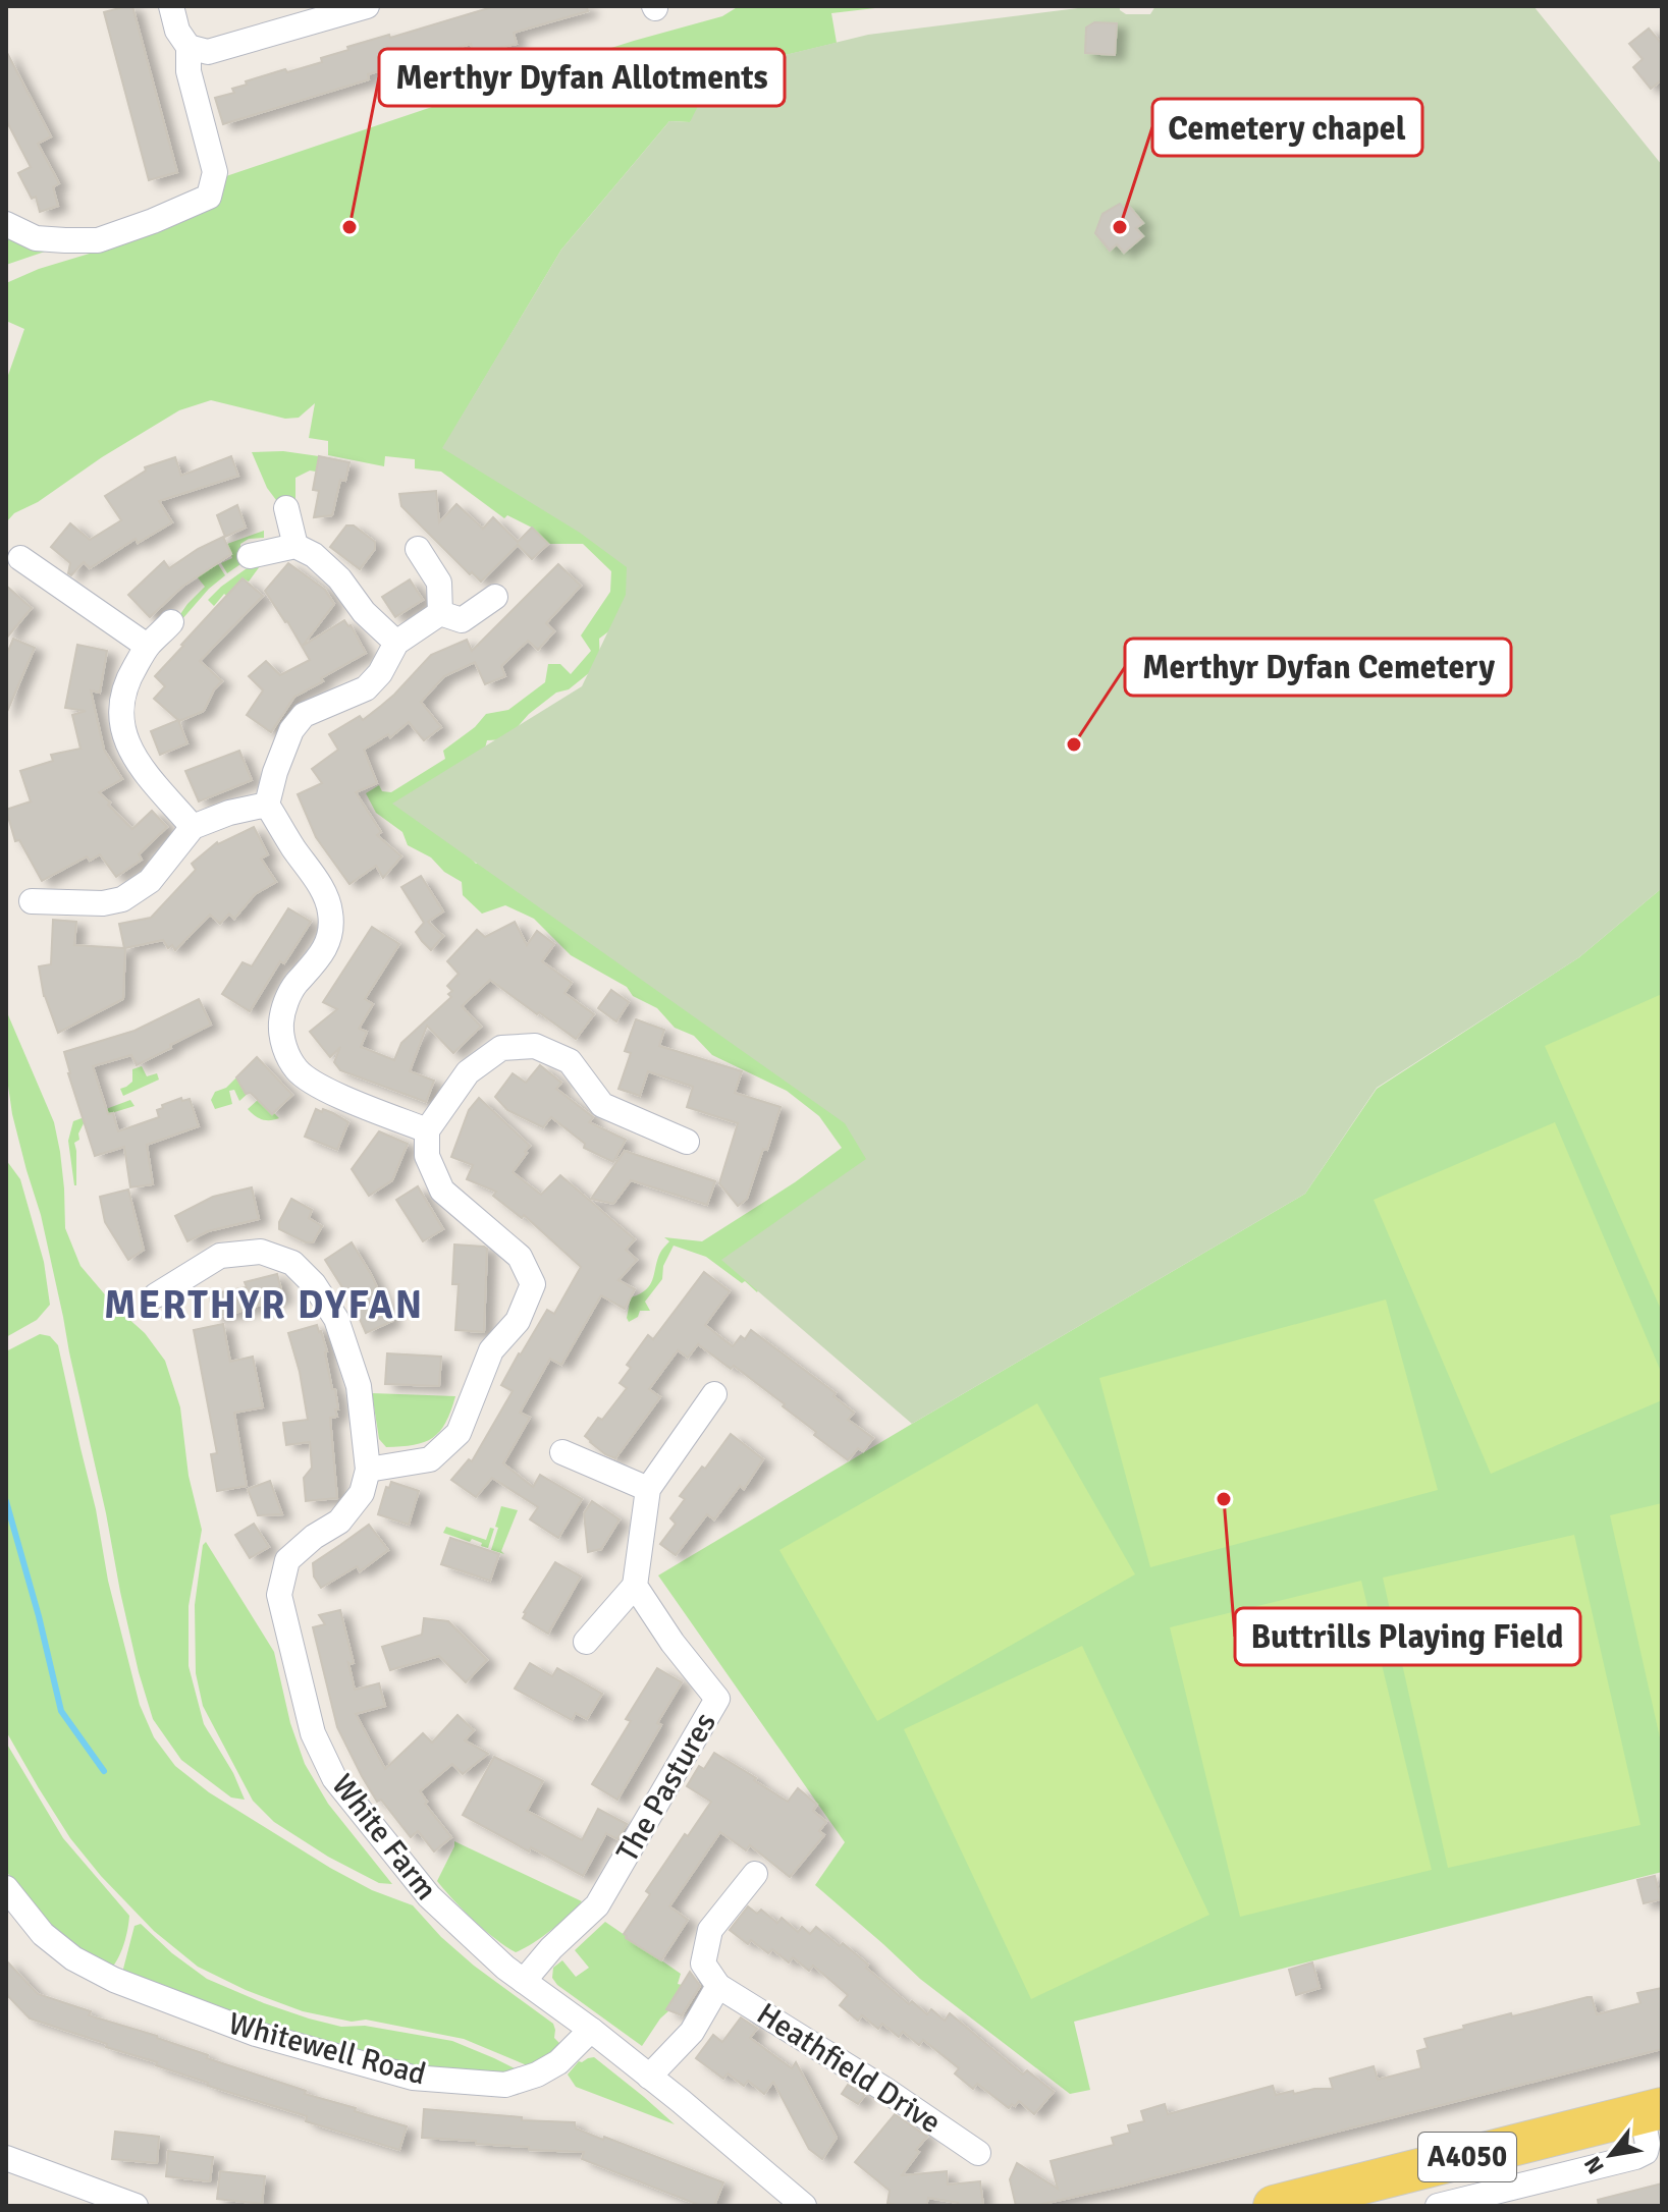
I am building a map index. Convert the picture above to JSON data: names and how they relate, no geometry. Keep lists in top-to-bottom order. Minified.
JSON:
{"streets":{"main road":["A4050"],"street":["The Pastures","White Farm","Whitewell Road","Heathfield Drive"]},"crossings":[["The Pastures","White Farm"],["White Farm","Whitewell Road"]],"districts":["MERTHYR DYFAN"],"places":["Merthyr Dyfan Allotments","Cemetery chapel","Merthyr Dyfan Cemetery","Buttrills Playing Field"],"north":"bottom left"}
